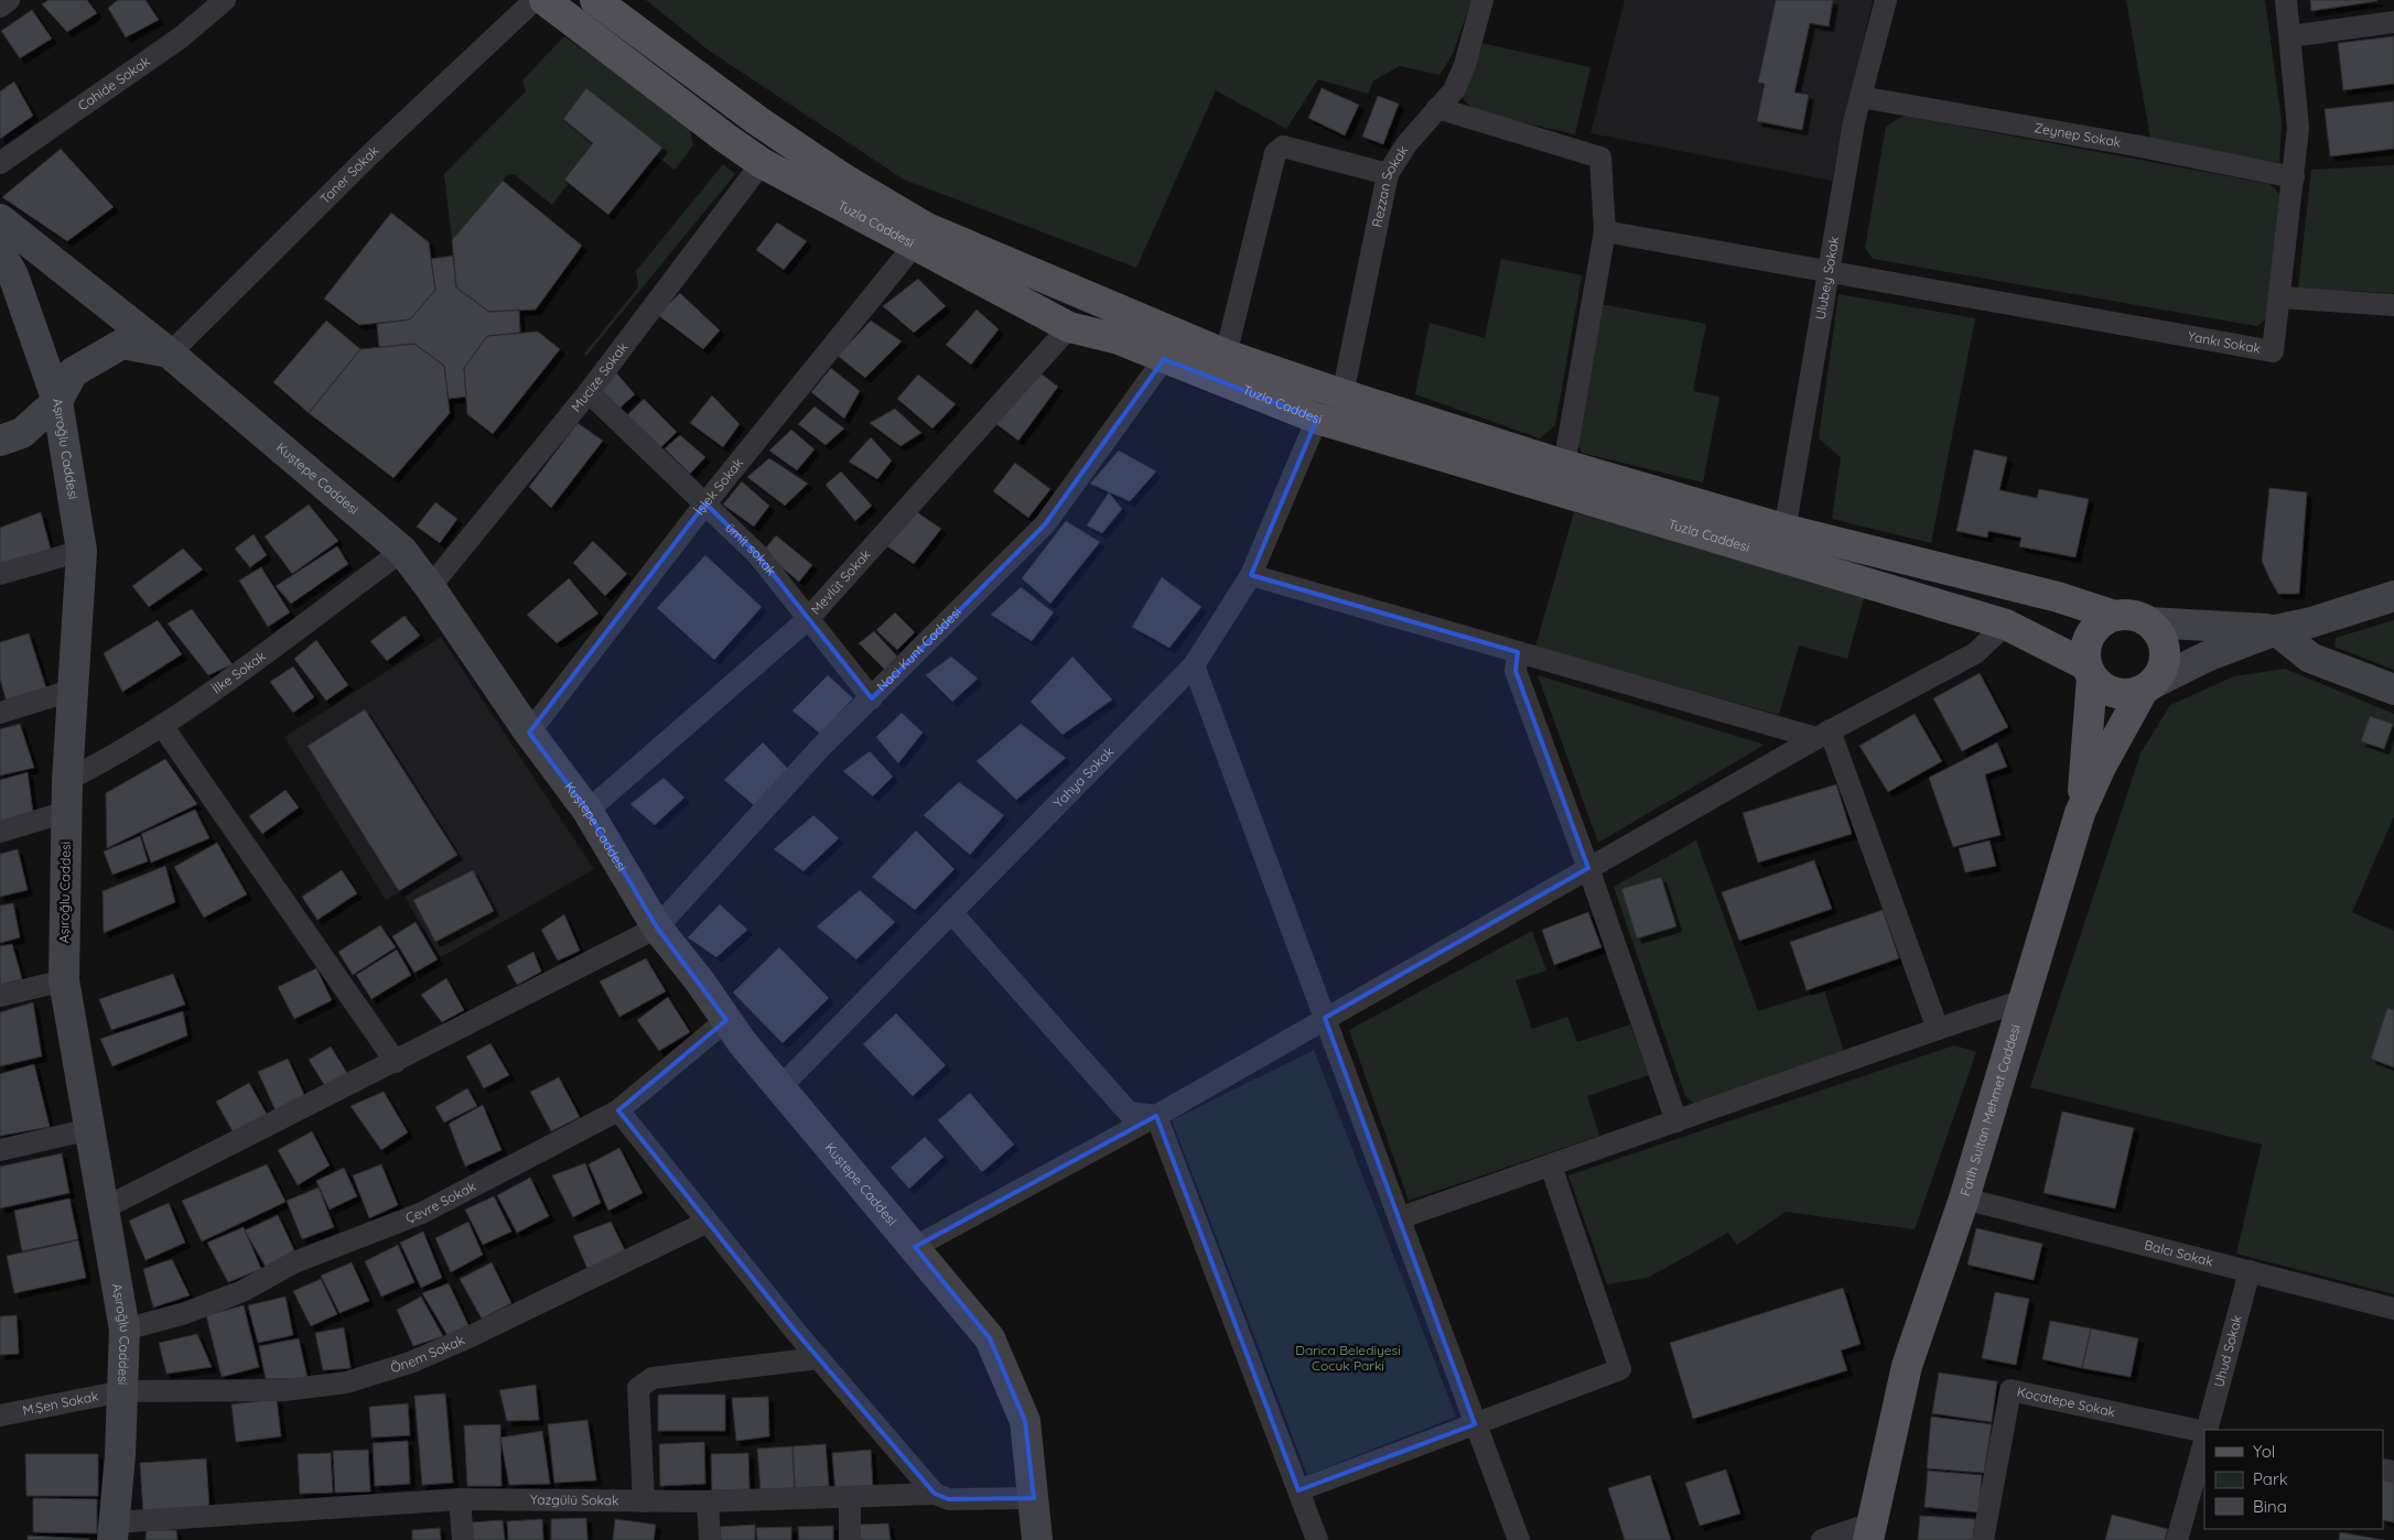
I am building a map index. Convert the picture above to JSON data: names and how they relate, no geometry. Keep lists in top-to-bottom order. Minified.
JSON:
{"streets":{"main road":["Tuzla Caddesi","Fatih Sultan Mehmet Caddesi"],"street":["Cahide Sokak","Zeynep Sokak","Taner Sokak","Rezzan Sokak","Ulubey Sokak","Yankı Sokak","Mucize Sokak","Aşıroğlu Caddesi","Kuştepe Caddesi","İşlek Sokak","ümit sokak","Mevlüt Sokak","Naci Kunt Caddesi","İlke Sokak","Yahya Sokak","Çevre Sokak","Balcı Sokak","Uhud Sokak","Önem Sokak","Kocatepe Sokak","M.Şen Sokak","Yazgülü Sokak"]},"crossings":[["Zeynep Sokak","Ulubey Sokak"],["Zeynep Sokak","Yankı Sokak"],["Taner Sokak","Kuştepe Caddesi"],["Rezzan Sokak","Tuzla Caddesi"],["Tuzla Caddesi","Ulubey Sokak"],["Tuzla Caddesi","Mucize Sokak"],["Tuzla Caddesi","İşlek Sokak"],["Tuzla Caddesi","Mevlüt Sokak"],["Tuzla Caddesi","Naci Kunt Caddesi"],["Tuzla Caddesi","Yahya Sokak"],["Tuzla Caddesi","Fatih Sultan Mehmet Caddesi"],["Ulubey Sokak","Yankı Sokak"],["Mucize Sokak","Kuştepe Caddesi"],["Mucize Sokak","ümit sokak"],["Aşıroğlu Caddesi","İlke Sokak"],["Aşıroğlu Caddesi","Çevre Sokak"],["Aşıroğlu Caddesi","Önem Sokak"],["Aşıroğlu Caddesi","M.Şen Sokak"],["Aşıroğlu Caddesi","Yazgülü Sokak"],["Kuştepe Caddesi","İşlek Sokak"],["Kuştepe Caddesi","Mevlüt Sokak"],["Kuştepe Caddesi","Naci Kunt Caddesi"],["Kuştepe Caddesi","İlke Sokak"],["Kuştepe Caddesi","Yahya Sokak"],["Kuştepe Caddesi","Çevre Sokak"],["Kuştepe Caddesi","Yazgülü Sokak"],["İşlek Sokak","ümit sokak"],["ümit sokak","Mevlüt Sokak"],["ümit sokak","Naci Kunt Caddesi"],["Fatih Sultan Mehmet Caddesi","Balcı Sokak"],["Balcı Sokak","Uhud Sokak"],["Önem Sokak","M.Şen Sokak"]],"parks":["Darica Belediyesi Cocuk Parki"],"legend":["Yol","Park","Bina"]}
